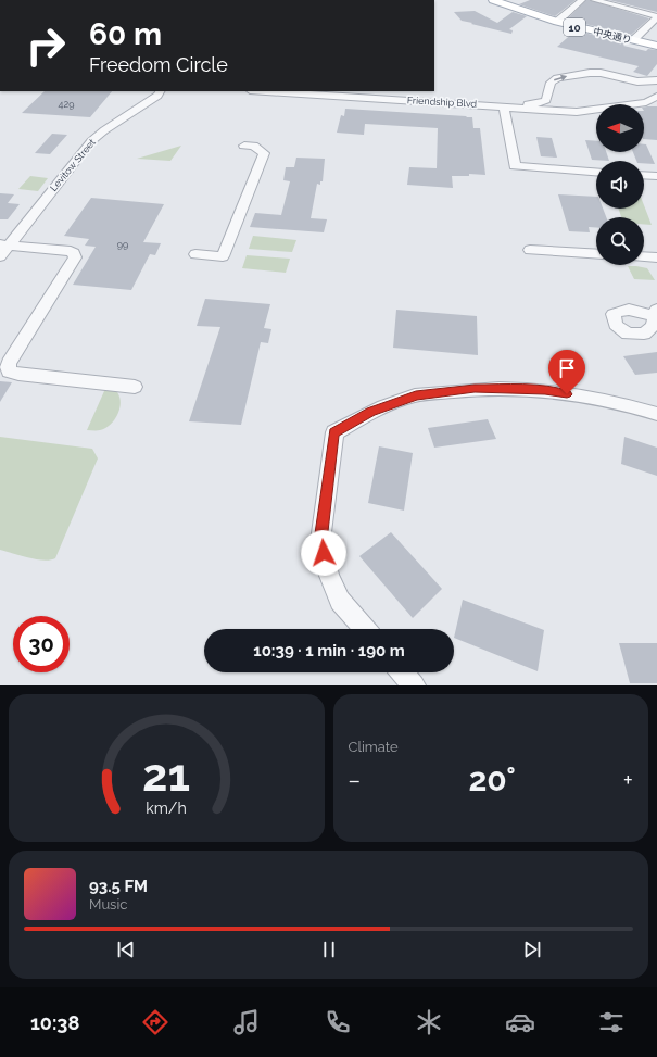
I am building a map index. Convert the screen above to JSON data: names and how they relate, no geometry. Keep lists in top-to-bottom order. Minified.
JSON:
{"streets":{"main road":["10","中央通り"],"street":["Friendship Blvd","Levitow Street"]},"house_numbers":["429","99"],"north":"left","page":{"turn":["60 m","Freedom Circle"],"limit":"30","trip":"10:39 · 1 min · 190 m","tile":"Climate","heat":["−","20°","+"],"song":["93.5 FM","Music"],"tabs":"10:38","gauge":["21","km/h"]}}
